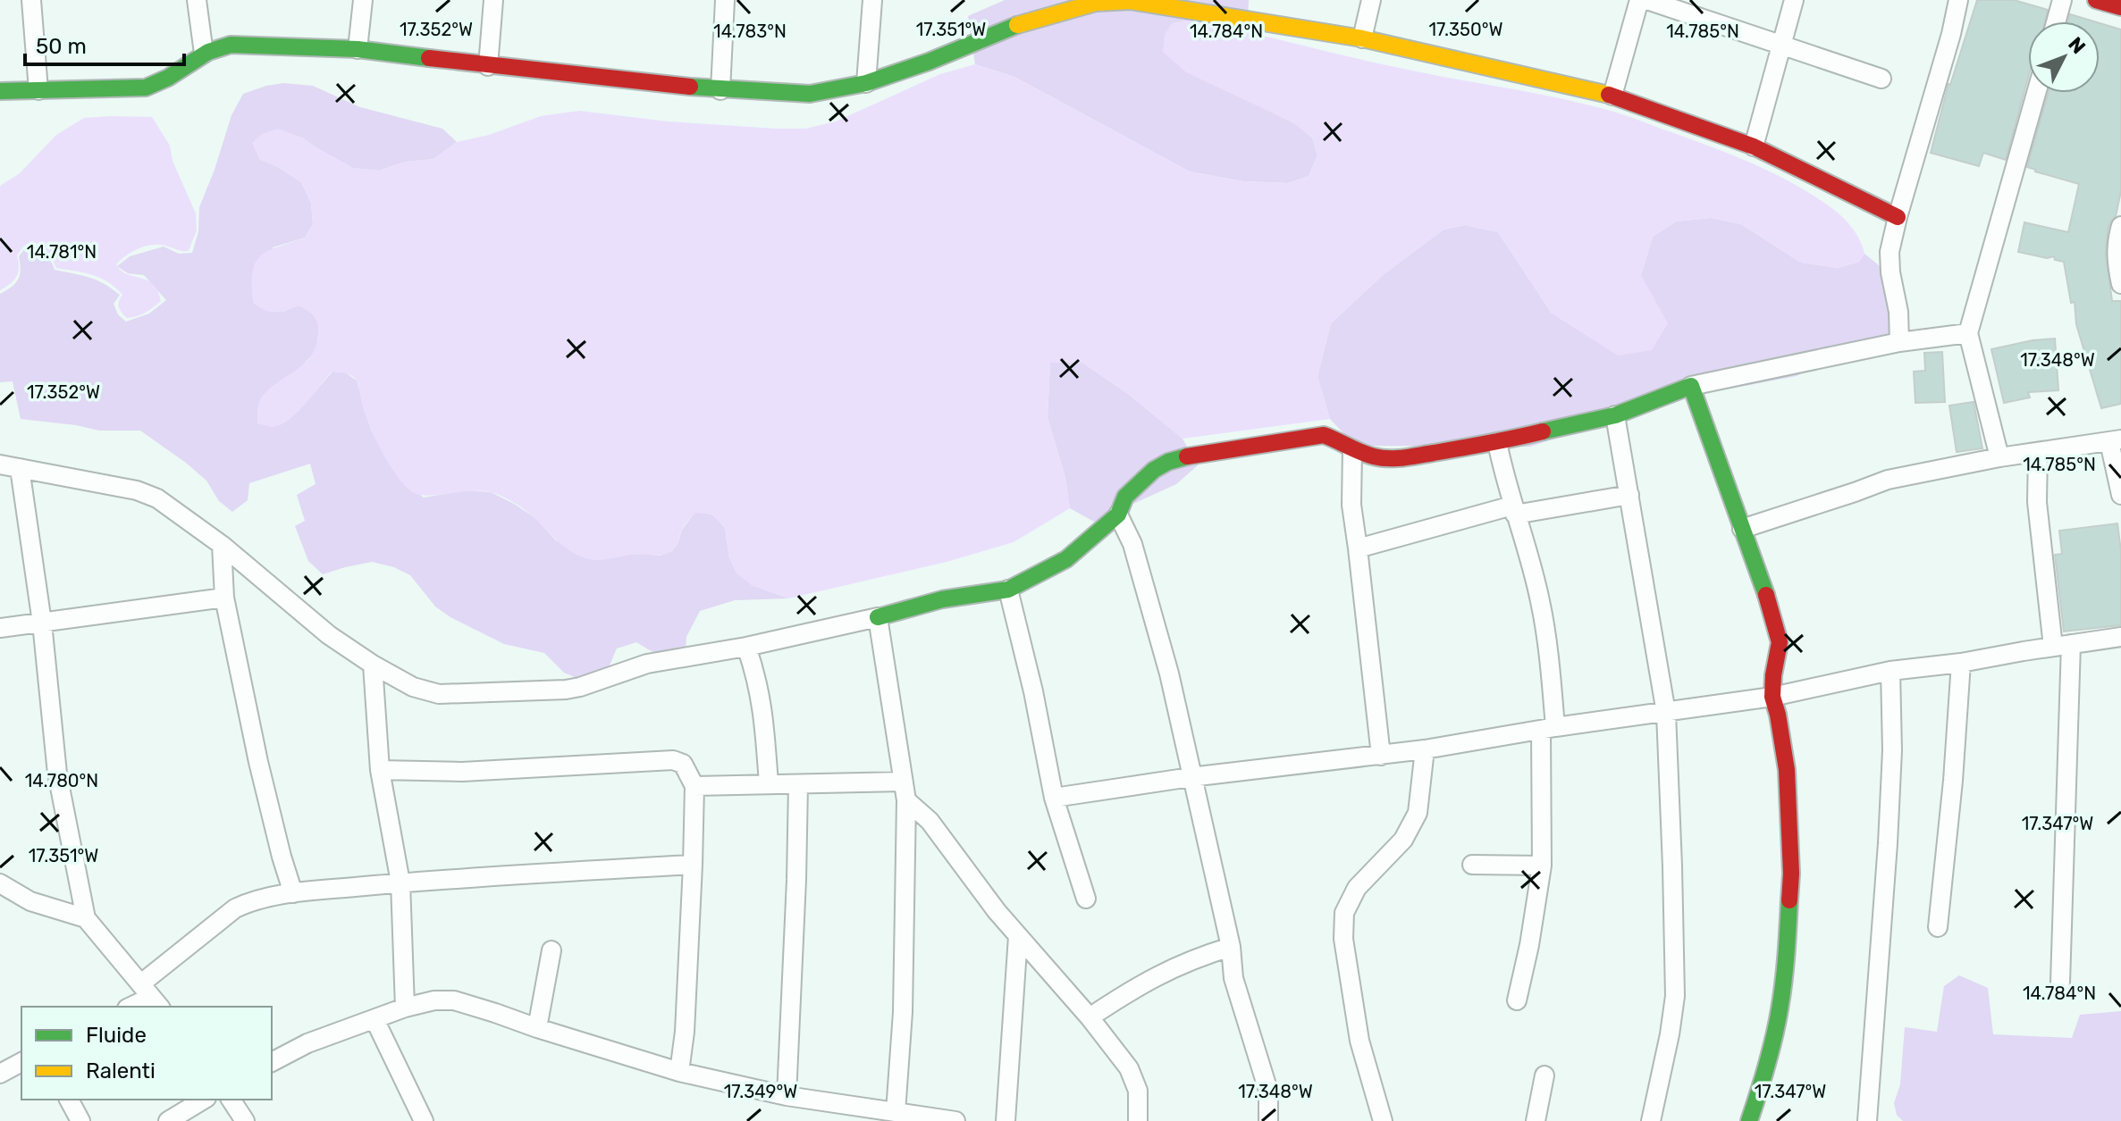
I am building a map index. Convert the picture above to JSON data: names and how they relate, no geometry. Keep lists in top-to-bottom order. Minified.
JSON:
{"legend":["Fluide","Ralenti"],"scale_bar":"50 m","north":"top right","coordinates":["17.352°W","17.351°W","17.350°W","14.783°N","14.785°N","14.784°N","14.781°N","17.348°W","14.780°N","17.347°W","17.349°W"]}
